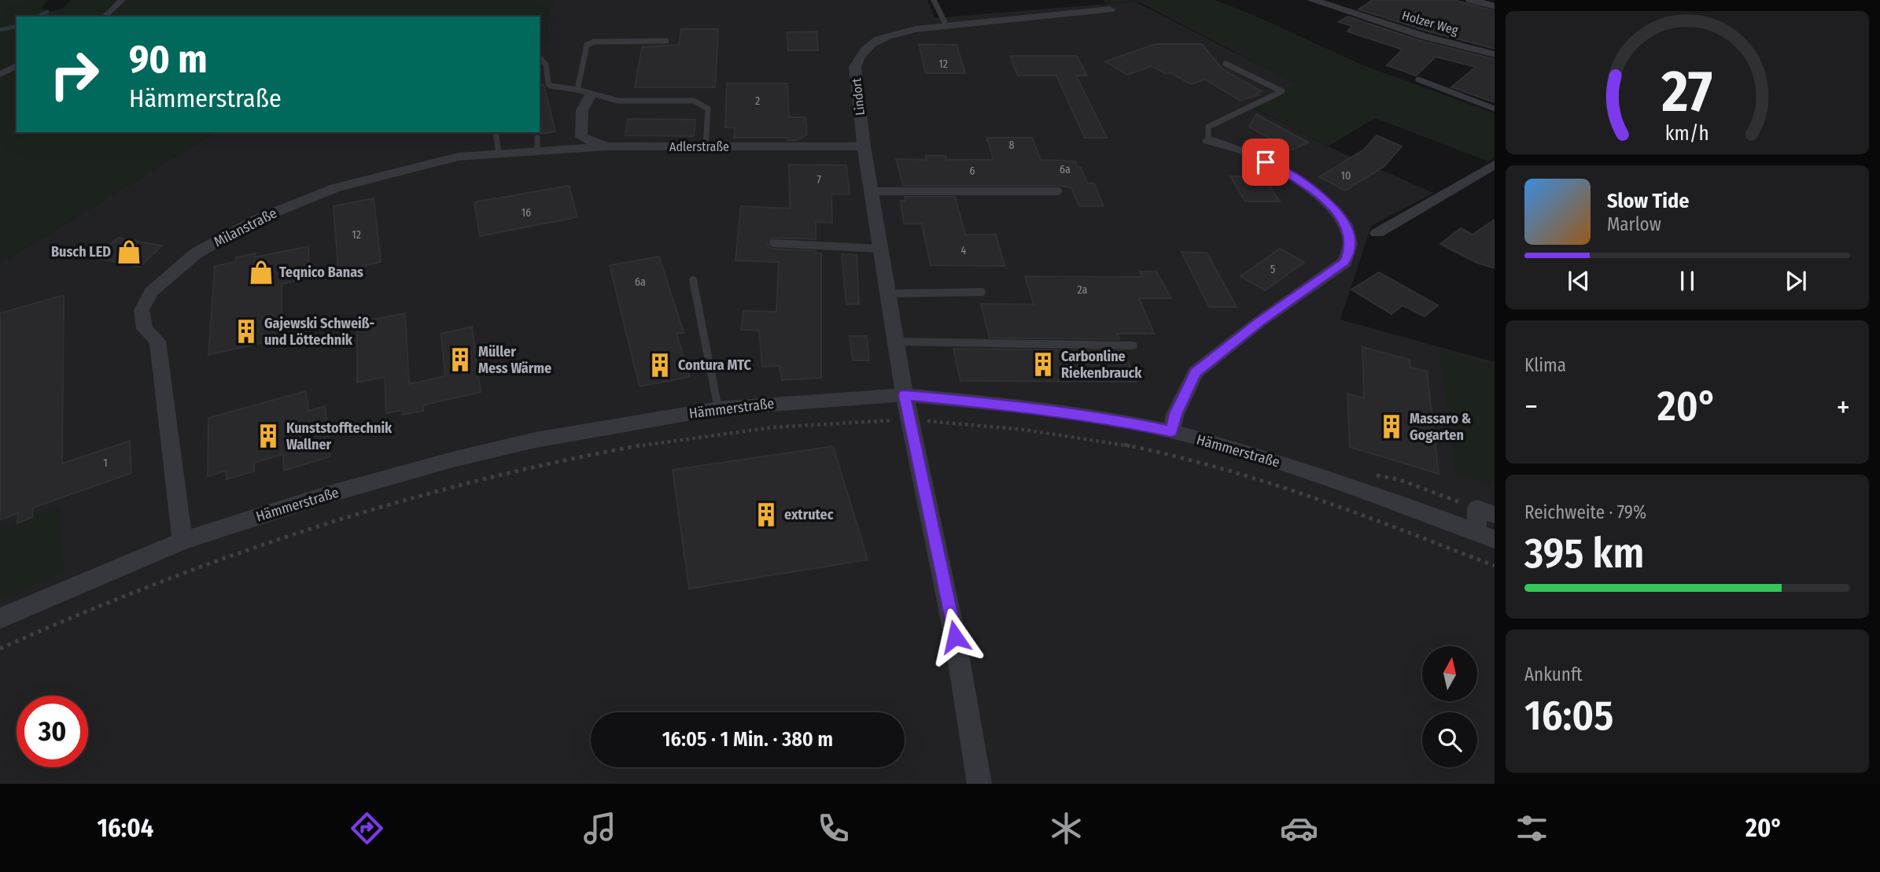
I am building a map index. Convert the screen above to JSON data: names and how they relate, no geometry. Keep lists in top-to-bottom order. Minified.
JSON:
{"streets":{"street":["Holzer Weg","Lindort","Adlerstraße","Milanstraße","Hämmerstraße"]},"crossings":[["Lindort","Adlerstraße"],["Lindort","Hämmerstraße"],["Adlerstraße","Milanstraße"],["Milanstraße","Hämmerstraße"]],"places":{"shop":["Busch LED","Teqnico Banas"],"building":["Gajewski Schweiß- und Löttechnik","Müller Mess Wärme","Carbonline Riekenbrauck","Contura MTC","Massaro & Gogarten","Kunststofftechnik Wallner","extrutec"]},"house_numbers":["12","2","8","6a","6","10","7","16","12","4","5","6a","2a","1"],"north":"top","page":{"turn":["90 m","Hämmerstraße"],"song":["Slow Tide","Marlow"],"tile":["Klima",["Reichweite · 79%","395 km"],["Ankunft","16:05"]],"heat":["−","20°","+"],"limit":"30","trip":"16:05 · 1 Min. · 380 m","tabs":["16:04","20°"],"gauge":["27","km/h"]}}
